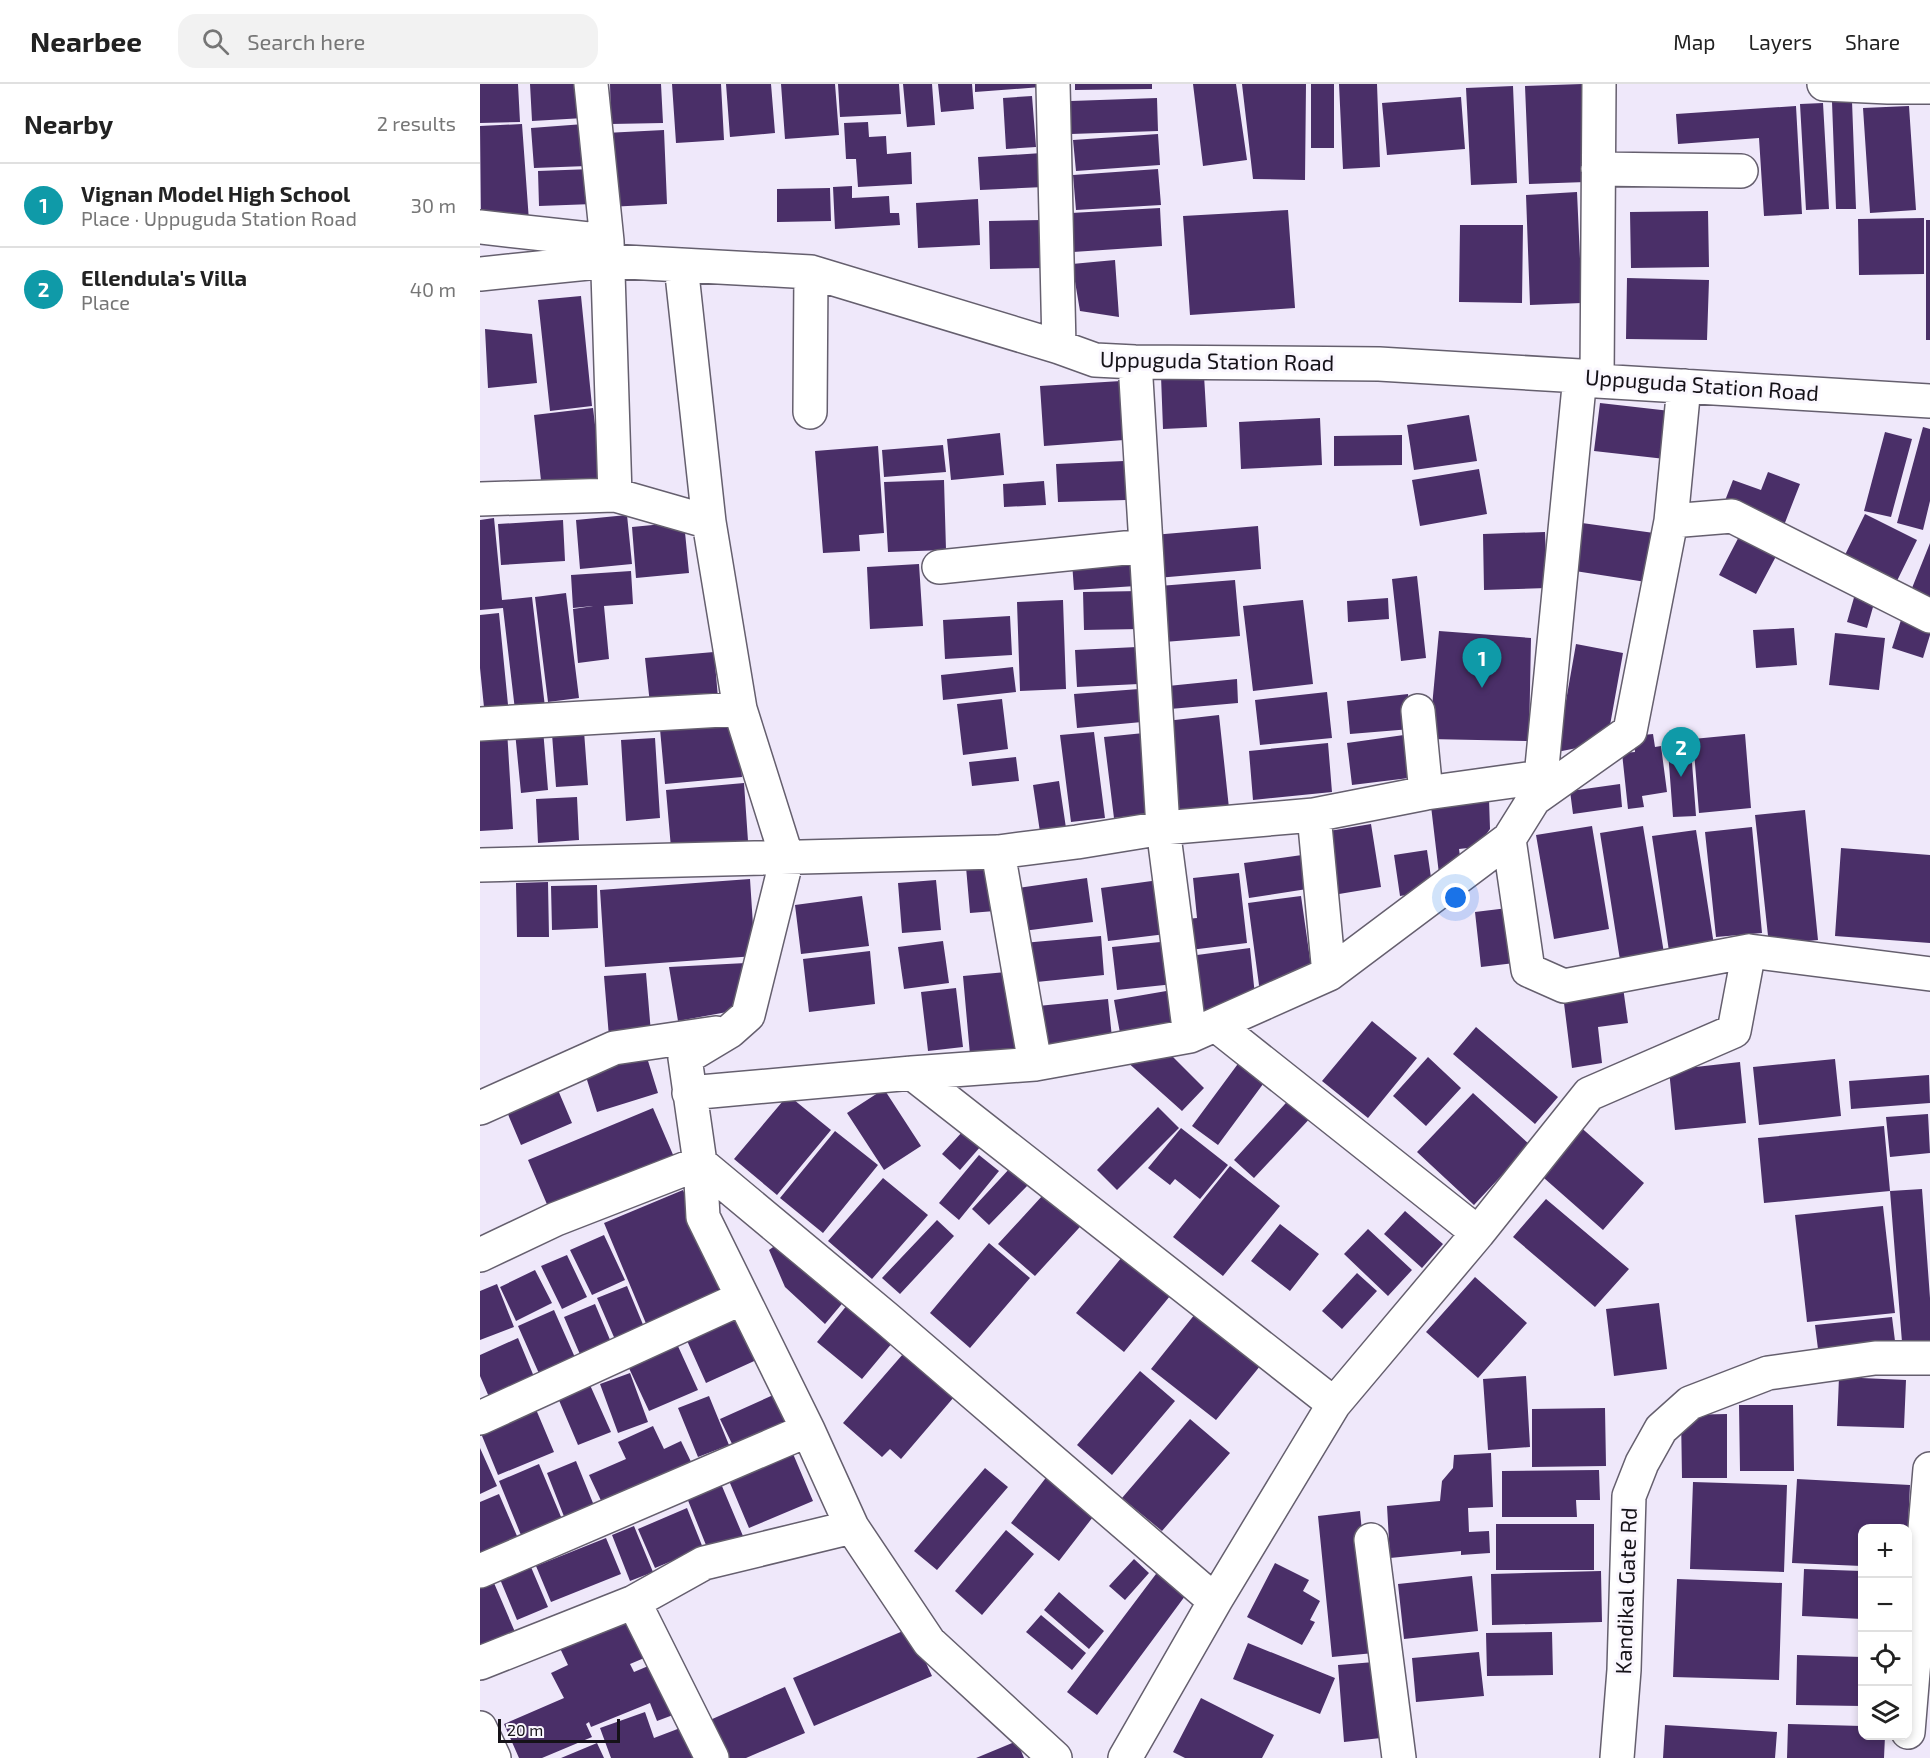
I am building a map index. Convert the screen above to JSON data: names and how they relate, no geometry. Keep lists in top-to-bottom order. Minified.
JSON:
{"streets":{"street":["Uppuguda Station Road","Kandikal Gate Rd"]},"scale_bar":"20 m","page":{"header":"Nearbee","search":"Search here","nav":["Map","Layers","Share"],"heading":["Nearby","2 results"],"list":[{"mark":"1","name":"Vignan Model High School","note":"Place · Uppuguda Station Road","value":"30 m"},{"mark":"2","name":"Ellendula's Villa","note":"Place","value":"40 m"}],"pins":["1","2"],"map_buttons":["+","−"],"scale":"20 m"}}
